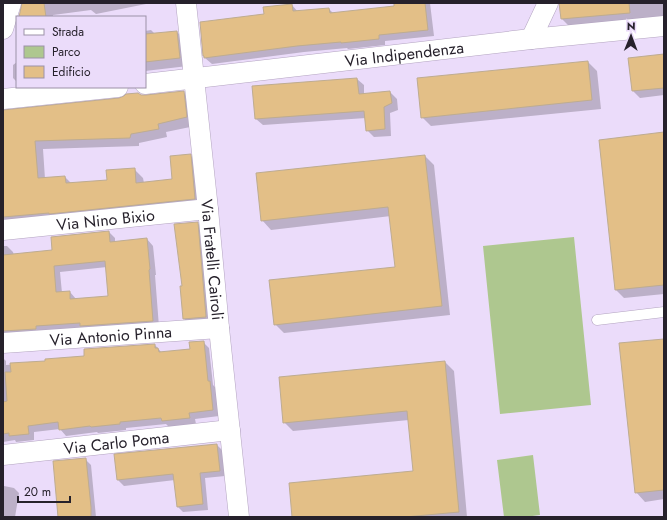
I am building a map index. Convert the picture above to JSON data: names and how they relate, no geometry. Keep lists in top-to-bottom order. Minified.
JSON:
{"streets":{"street":["Via Indipendenza","Via Nino Bixio","Via Fratelli Cairoli","Via Antonio Pinna","Via Carlo Poma"]},"crossings":[["Via Indipendenza","Via Fratelli Cairoli"],["Via Nino Bixio","Via Fratelli Cairoli"],["Via Fratelli Cairoli","Via Antonio Pinna"],["Via Fratelli Cairoli","Via Carlo Poma"]],"legend":["Strada","Parco","Edificio"],"scale_bar":"20 m","north":"top"}
